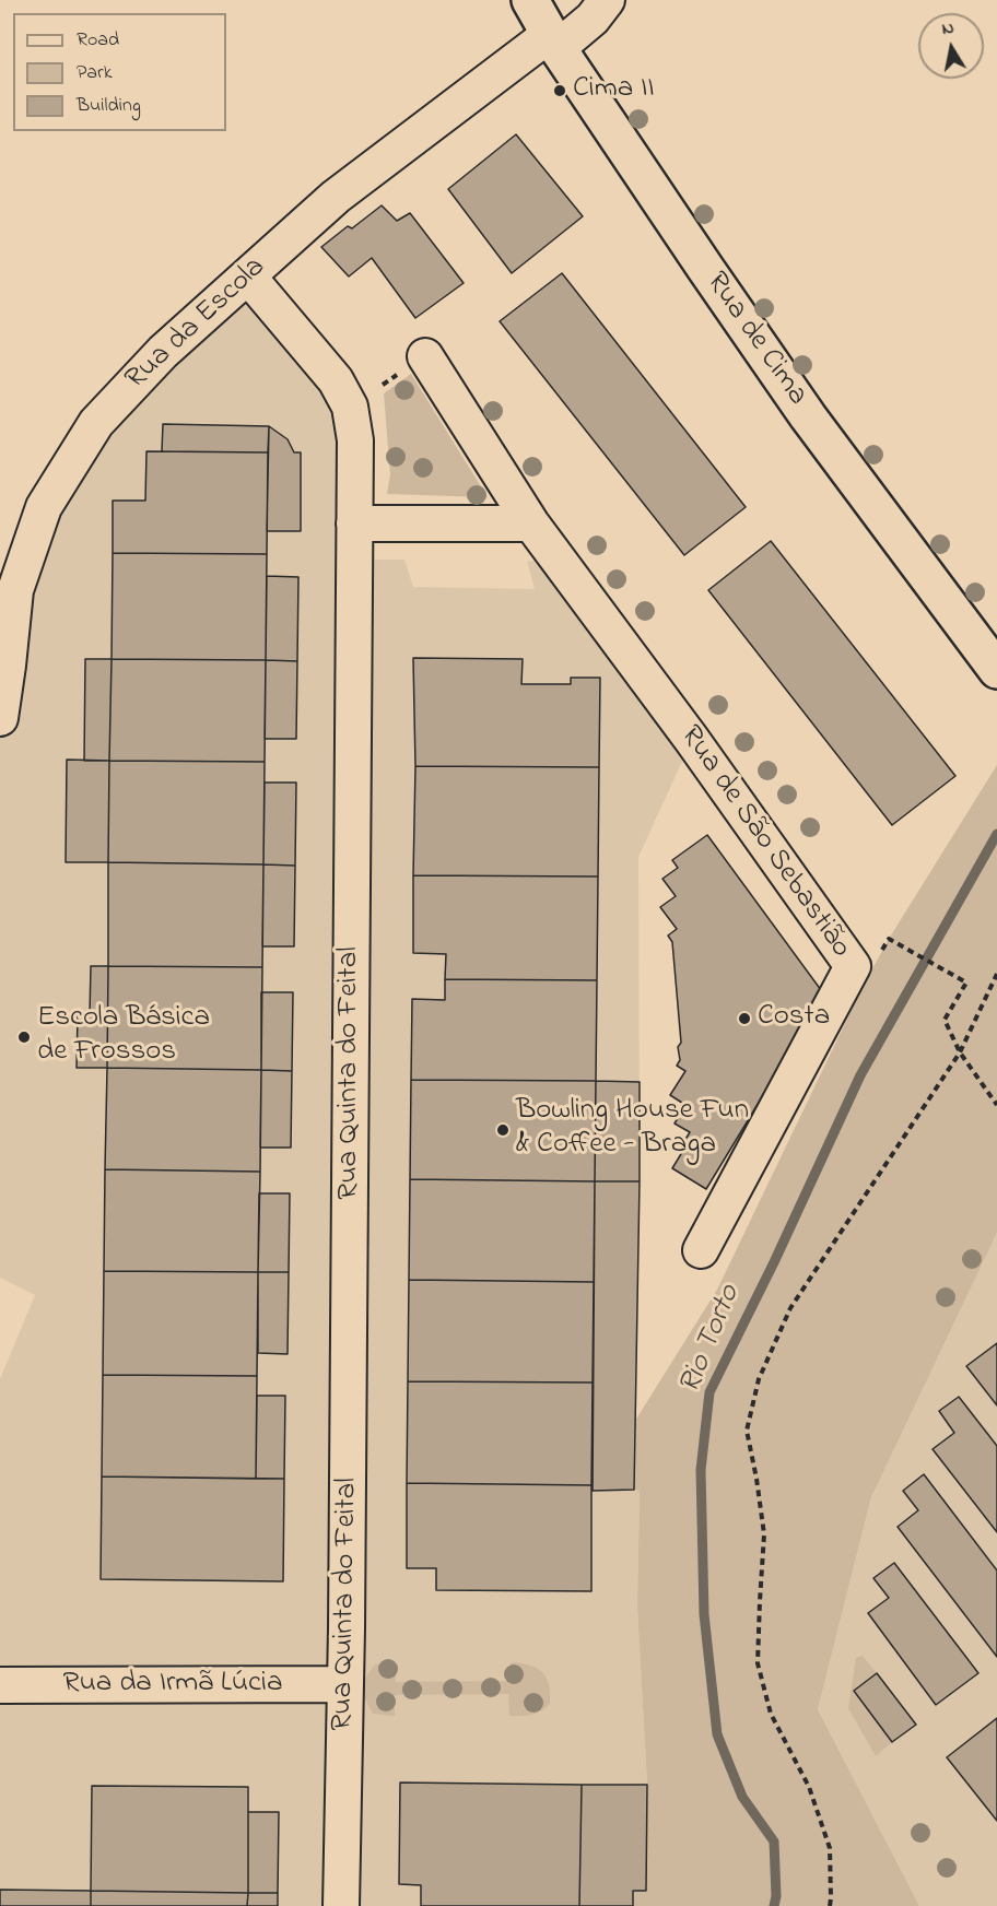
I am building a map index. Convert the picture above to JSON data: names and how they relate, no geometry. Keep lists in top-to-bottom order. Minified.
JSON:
{"streets":{"main road":["Rua de Cima"],"street":["Rua da Escola","Rua de São Sebastião","Rua Quinta do Feital","Rua da Irmã Lúcia"]},"crossings":[["Rua da Escola","Rua de Cima"],["Rua da Escola","Rua Quinta do Feital"],["Rua Quinta do Feital","Rua da Irmã Lúcia"]],"water":["Rio Torto"],"places":["Cima II","Costa","Escola Básica de Frossos","Bowling House Fun & Coffee - Braga"],"legend":["Road","Park","Building"],"north":"top"}
